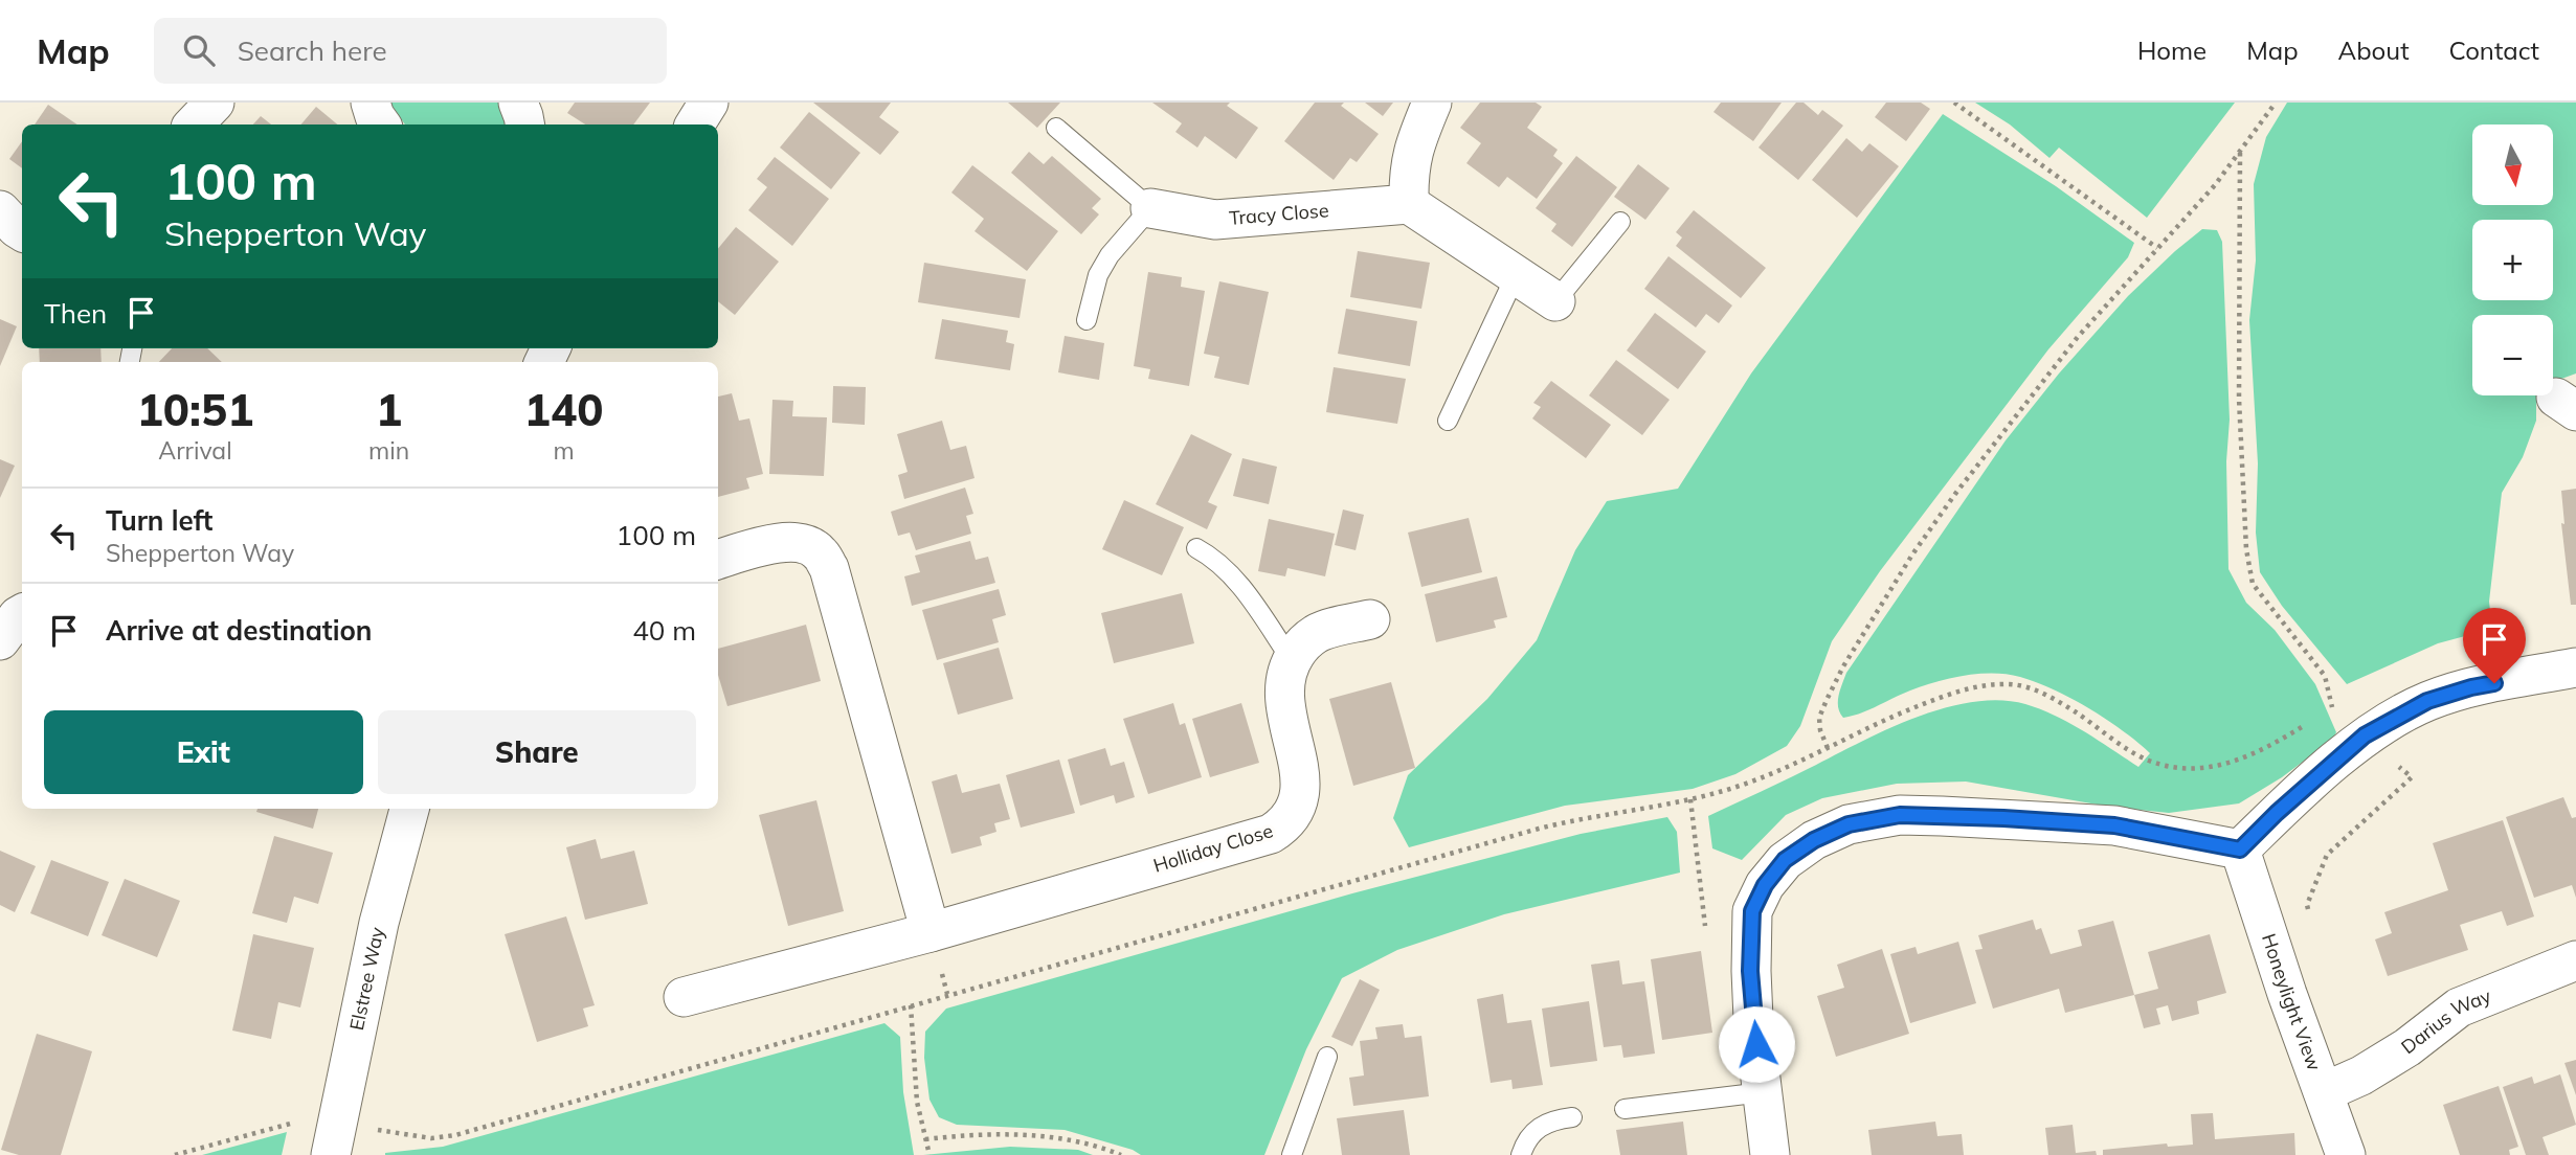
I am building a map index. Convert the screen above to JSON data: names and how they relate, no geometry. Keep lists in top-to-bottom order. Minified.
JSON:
{"streets":{"street":["Tracy Close","Holliday Close","Elstree Way","Honeylight View","Darius Way"]},"crossings":[["Honeylight View","Darius Way"]],"north":"bottom","page":{"header":"Map","search":"Search here","nav":["Home","Map","About","Contact"],"map_buttons":["+","−"],"turn":["100 m","Shepperton Way"],"then":"Then","eta":["10:51","Arrival","1","min","140","m"],"list":[{"name":"Turn left","note":"Shepperton Way","value":"100 m"},{"name":"Arrive at destination","value":"40 m"}],"buttons":["Exit","Share"]}}
